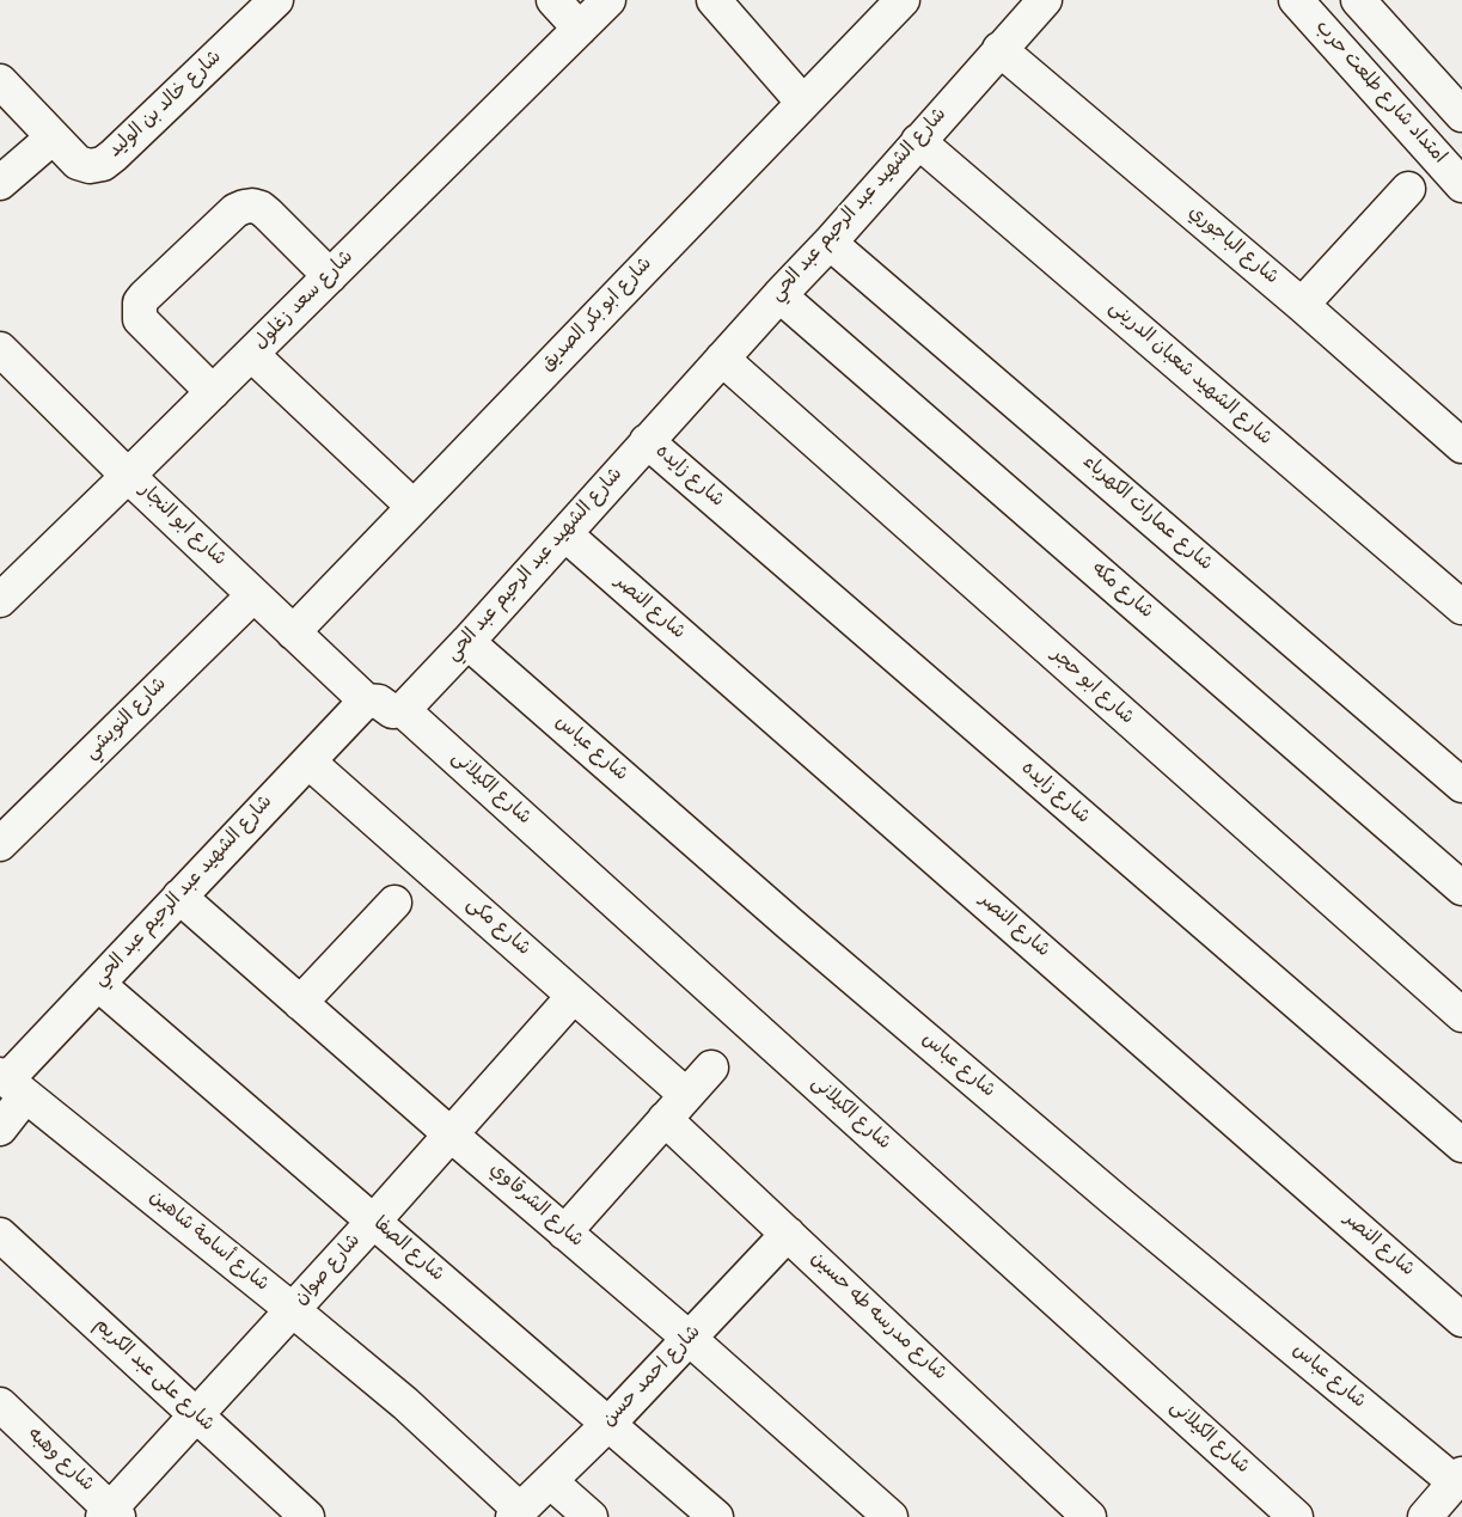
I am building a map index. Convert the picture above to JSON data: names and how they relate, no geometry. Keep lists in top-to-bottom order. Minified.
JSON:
{"streets":{"street":["امتداد شارع طلعت حرب","شارع خالد بن الوليد","شارع الشهيد عبد الرحيم عبد الحي","شارع الباجوري","شارع سعد زغلول","شارع ابو بكر الصديق","شارع الشهيد شعبان الدرينى","شارع زايده","شارع عمارات الكهرباء","شارع ابو النجار","شارع مكه","شارع النصر","شارع ابو حجر","شارع النويشي","شارع عباس","شارع الكيلانى","شارع مكى","شارع الشرقاوي","شارع أسامة شاهين","شارع الصفا","شارع صوان","شارع مدرسه طه حسين","شارع على عبد الكريم","شارع احمد حسن","شارع وهبه"]},"crossings":[["شارع الشهيد عبد الرحيم عبد الحي","شارع الباجوري"],["شارع الشهيد عبد الرحيم عبد الحي","شارع الشهيد شعبان الدرينى"],["شارع الشهيد عبد الرحيم عبد الحي","شارع زايده"],["شارع الشهيد عبد الرحيم عبد الحي","شارع عمارات الكهرباء"],["شارع الشهيد عبد الرحيم عبد الحي","شارع ابو النجار"],["شارع الشهيد عبد الرحيم عبد الحي","شارع مكه"],["شارع الشهيد عبد الرحيم عبد الحي","شارع النصر"],["شارع الشهيد عبد الرحيم عبد الحي","شارع ابو حجر"],["شارع الشهيد عبد الرحيم عبد الحي","شارع عباس"],["شارع الشهيد عبد الرحيم عبد الحي","شارع الكيلانى"],["شارع الشهيد عبد الرحيم عبد الحي","شارع مكى"],["شارع الشهيد عبد الرحيم عبد الحي","شارع الشرقاوي"],["شارع الشهيد عبد الرحيم عبد الحي","شارع أسامة شاهين"],["شارع الشهيد عبد الرحيم عبد الحي","شارع الصفا"],["شارع سعد زغلول","شارع ابو النجار"],["شارع ابو بكر الصديق","شارع ابو النجار"],["شارع ابو النجار","شارع النويشي"],["شارع مكى","شارع صوان"],["شارع الشرقاوي","شارع صوان"],["شارع الشرقاوي","شارع احمد حسن"],["شارع أسامة شاهين","شارع صوان"],["شارع أسامة شاهين","شارع احمد حسن"],["شارع الصفا","شارع صوان"],["شارع الصفا","شارع احمد حسن"],["شارع صوان","شارع على عبد الكريم"],["شارع صوان","شارع وهبه"],["شارع مدرسه طه حسين","شارع احمد حسن"]]}
